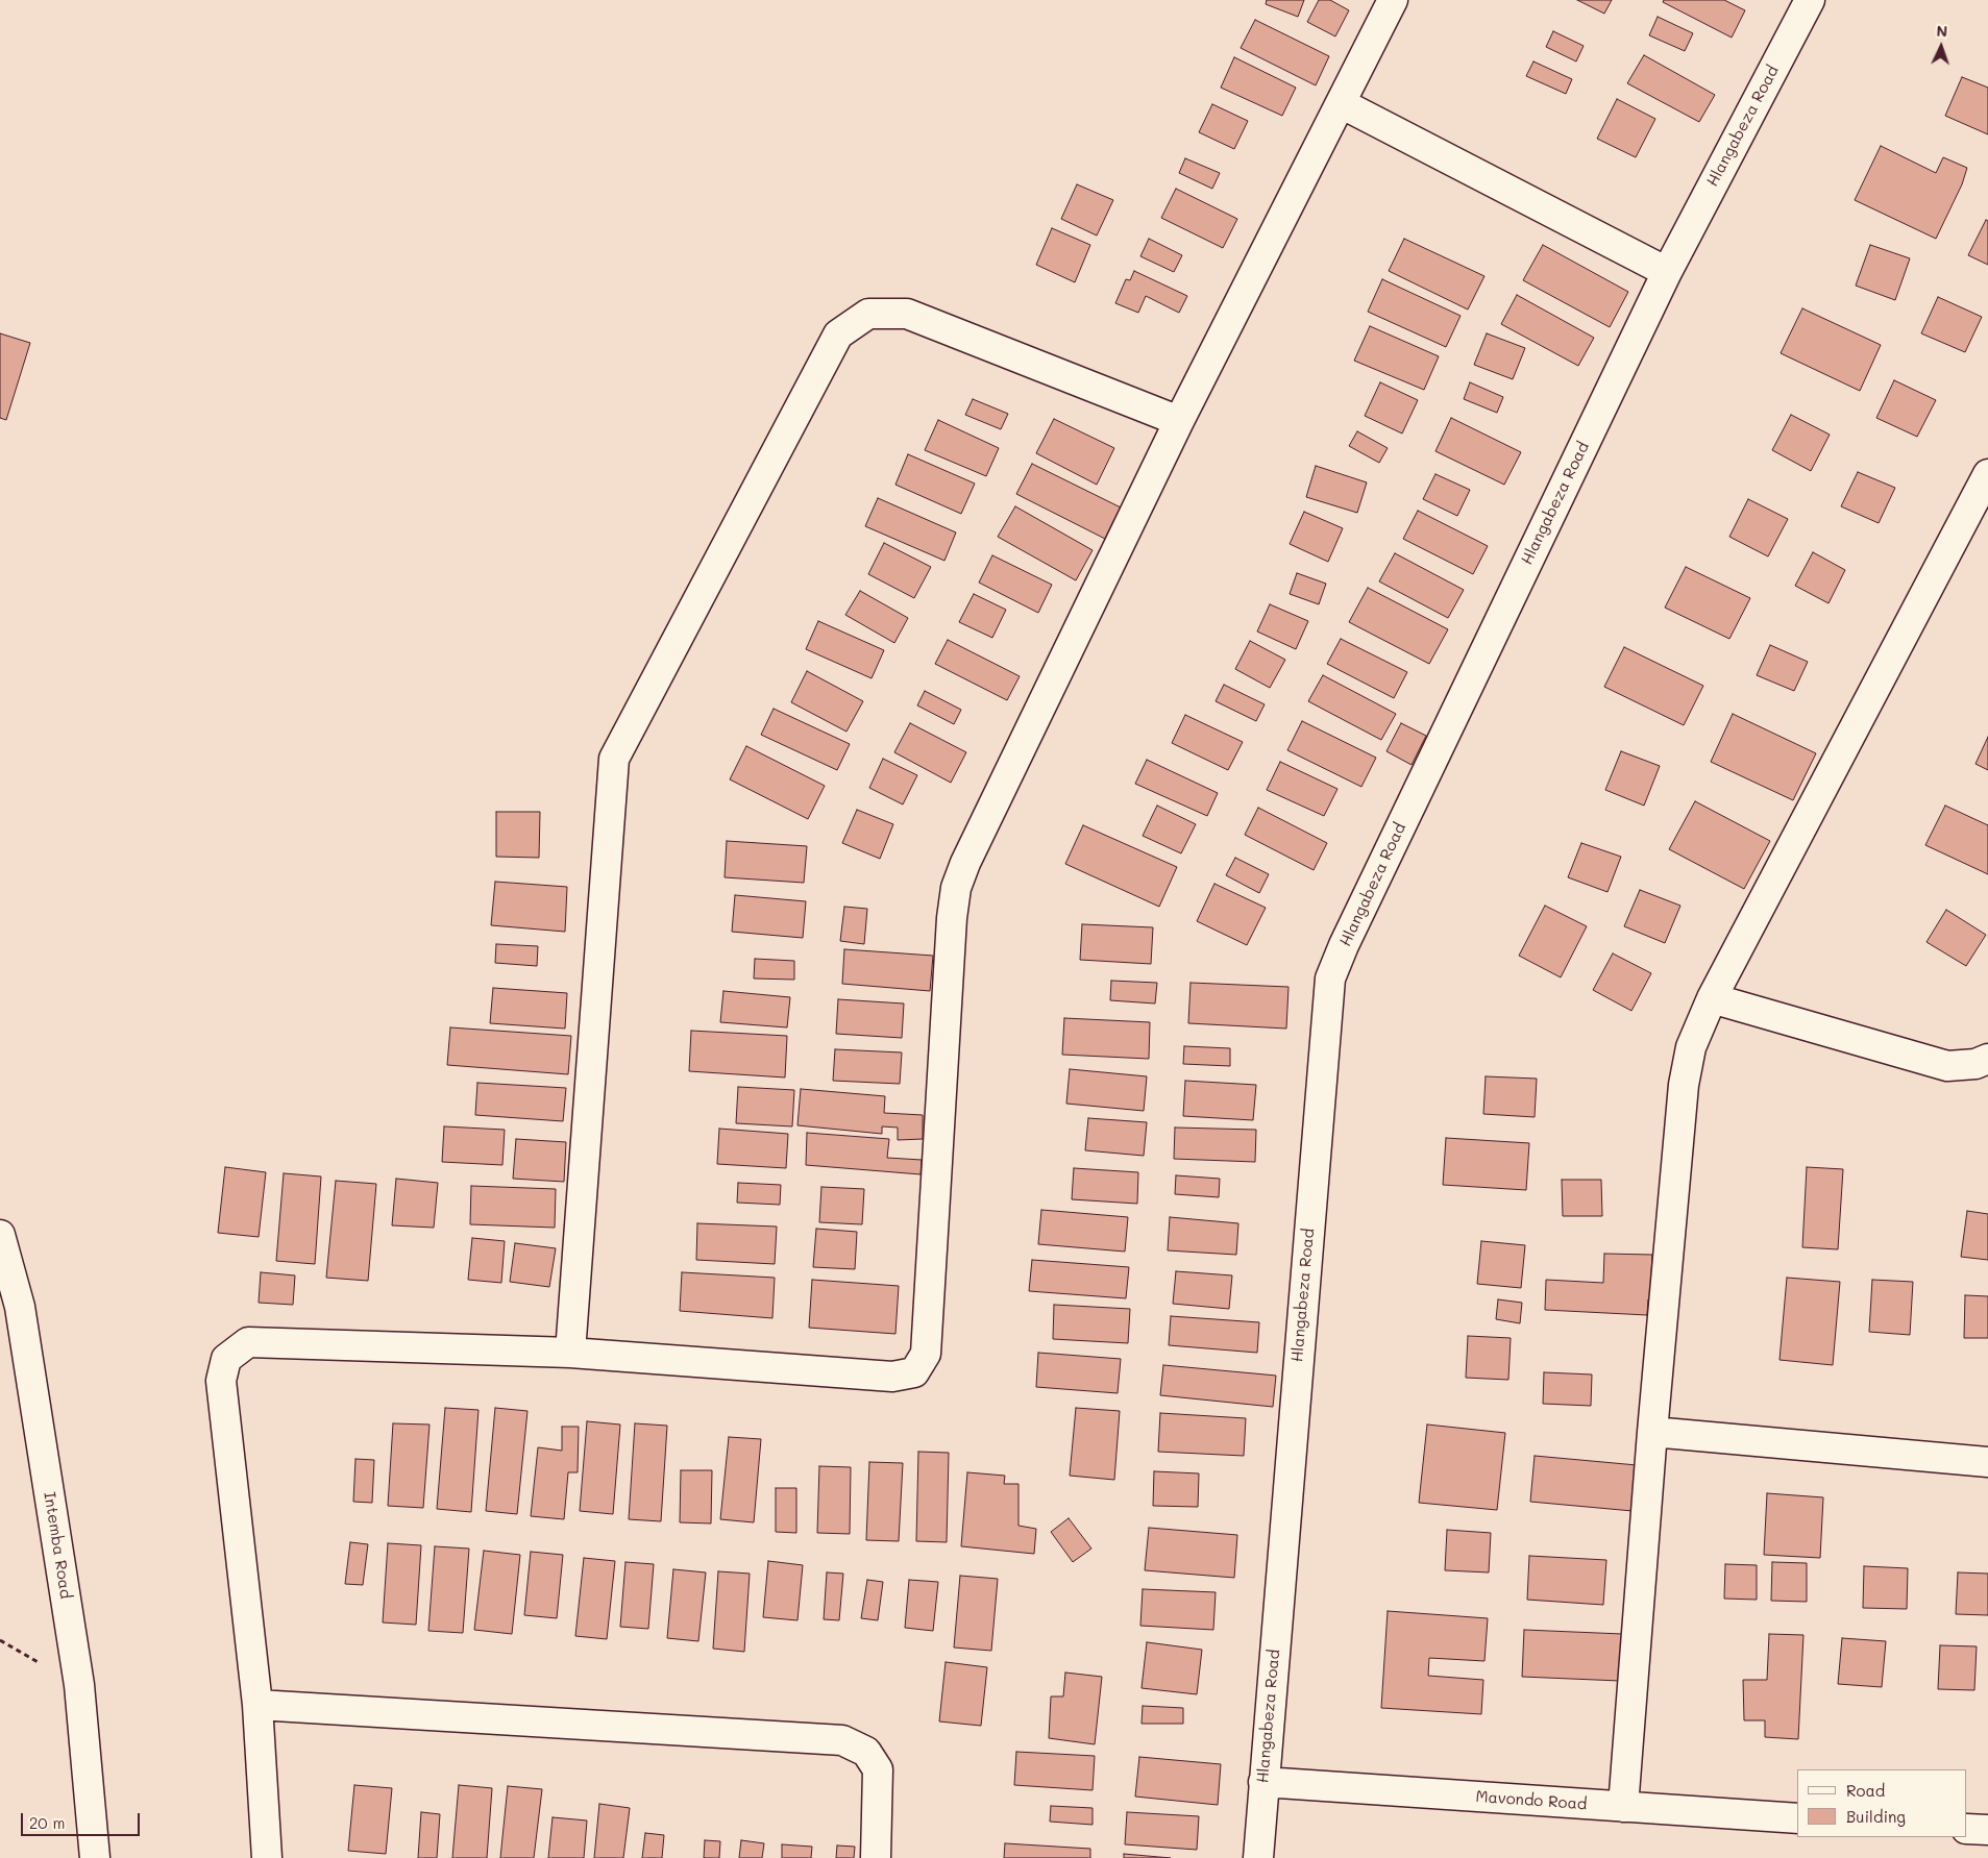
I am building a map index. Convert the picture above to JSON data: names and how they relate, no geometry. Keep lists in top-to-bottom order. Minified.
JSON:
{"streets":{"street":["Hlangabeza Road","Intemba Road","Mavondo Road"]},"crossings":[["Hlangabeza Road","Mavondo Road"]],"legend":["Road","Building"],"scale_bar":"20 m","north":"top"}
